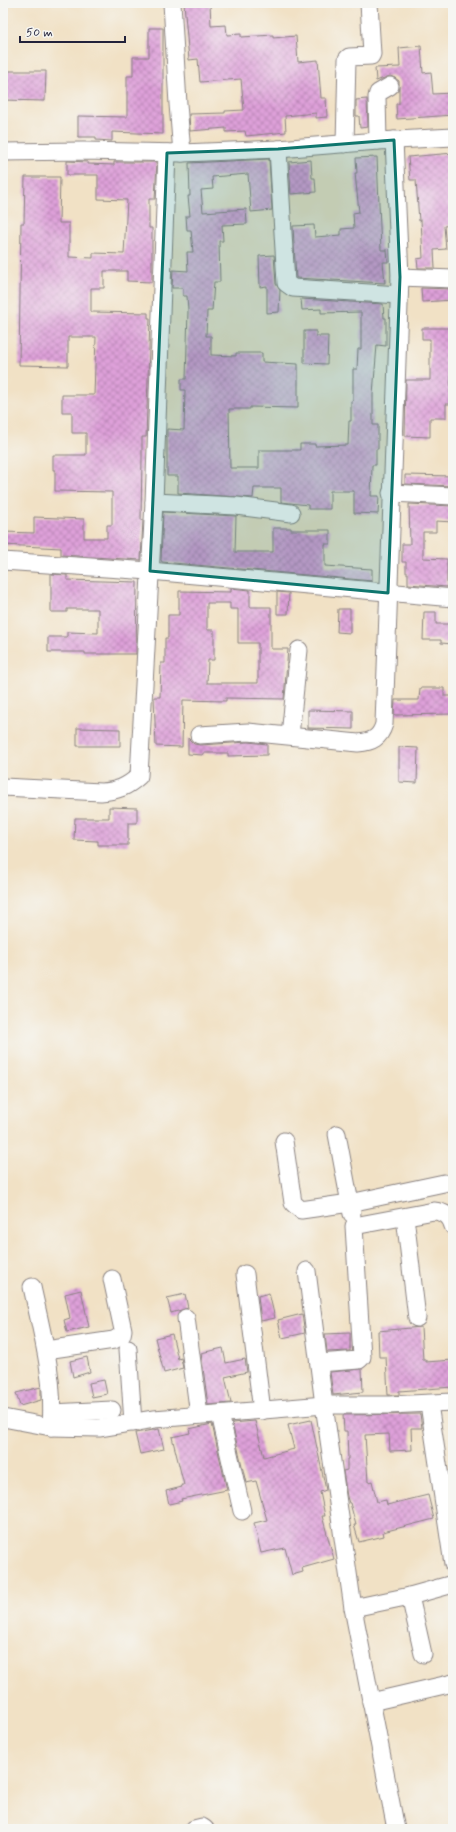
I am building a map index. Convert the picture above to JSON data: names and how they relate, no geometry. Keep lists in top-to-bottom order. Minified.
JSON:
{"scale_bar":"50 m"}
